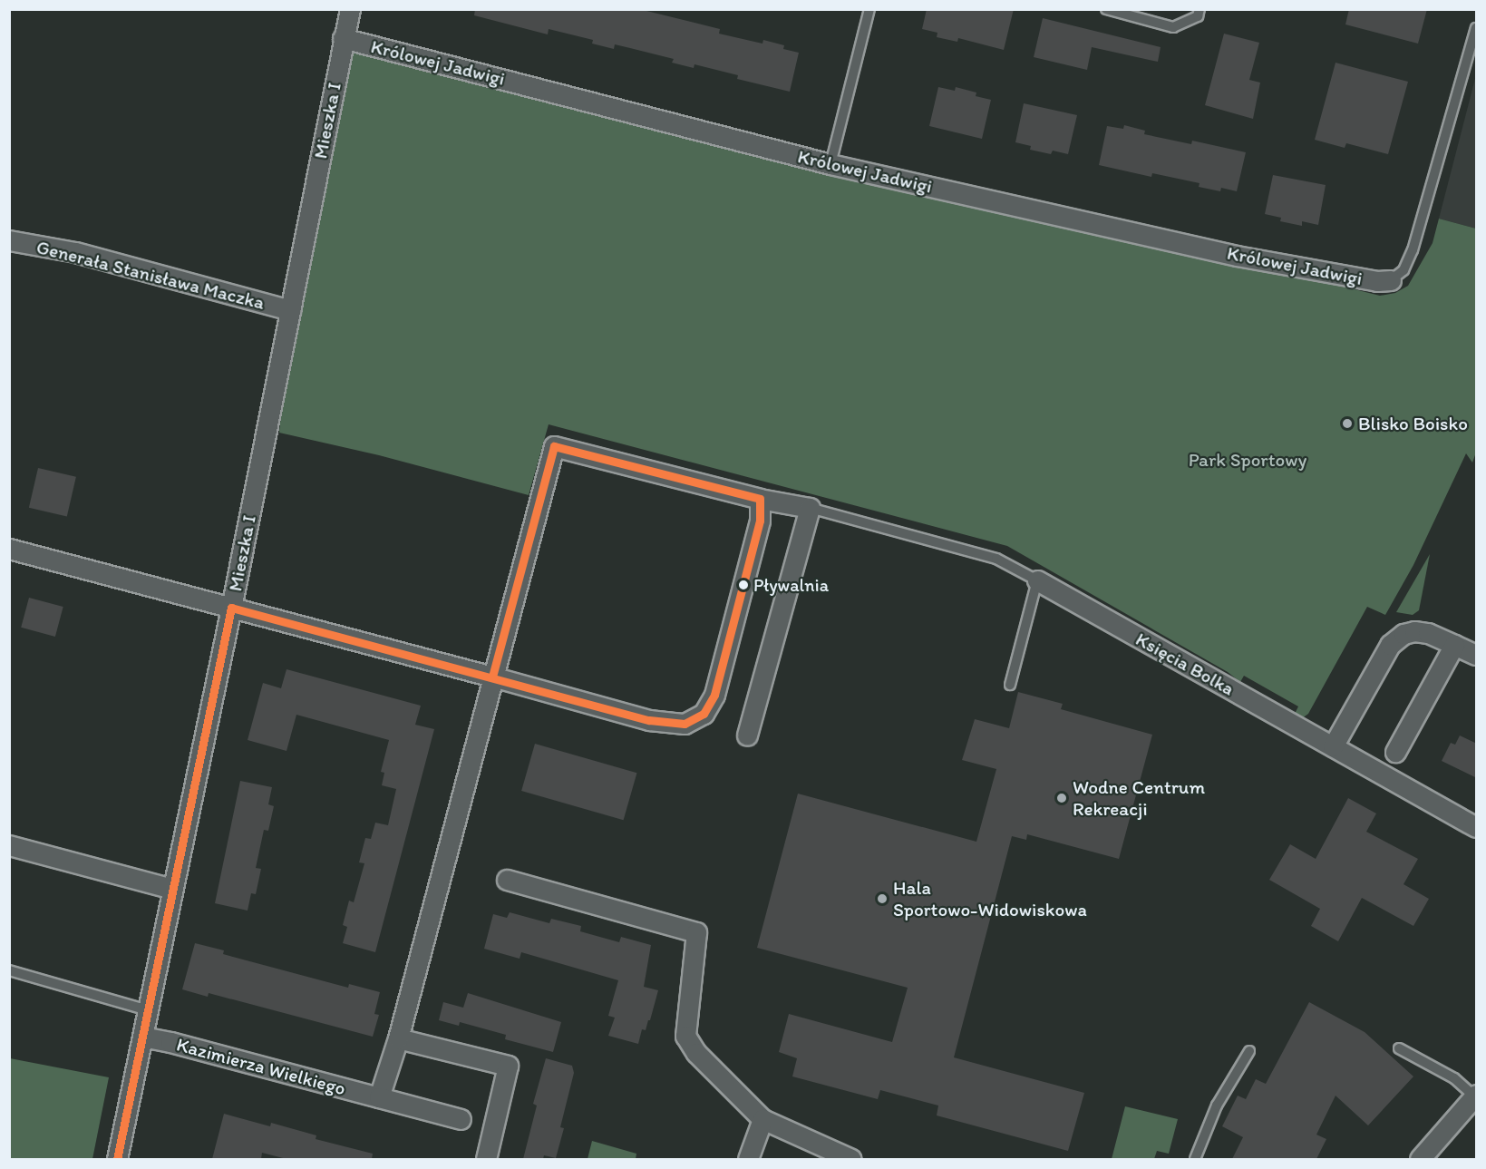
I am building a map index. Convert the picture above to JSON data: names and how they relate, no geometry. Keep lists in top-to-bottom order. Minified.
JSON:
{"streets":{"street":["Królowej Jadwigi","Mieszka I","Generała Stanisława Maczka","Księcia Bolka","Kazimierza Wielkiego"]},"crossings":[["Królowej Jadwigi","Mieszka I"],["Mieszka I","Generała Stanisława Maczka"],["Mieszka I","Kazimierza Wielkiego"]],"parks":["Park Sportowy"],"places":["Blisko Boisko","Pływalnia","Wodne Centrum Rekreacji","Hala Sportowo-Widowiskowa"]}
